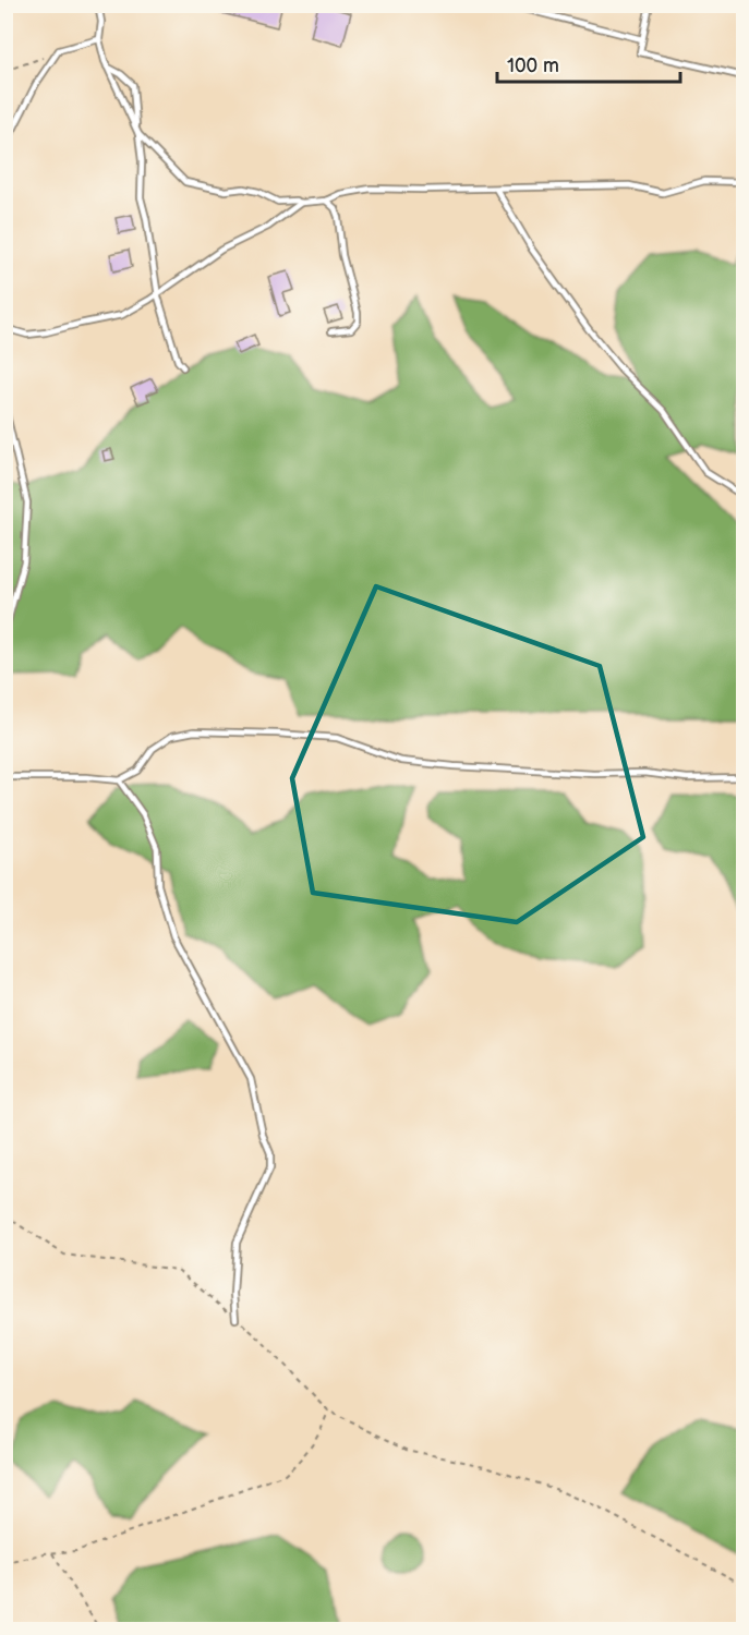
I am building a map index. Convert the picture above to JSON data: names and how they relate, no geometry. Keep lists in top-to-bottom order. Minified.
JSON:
{"scale_bar":"100 m"}
